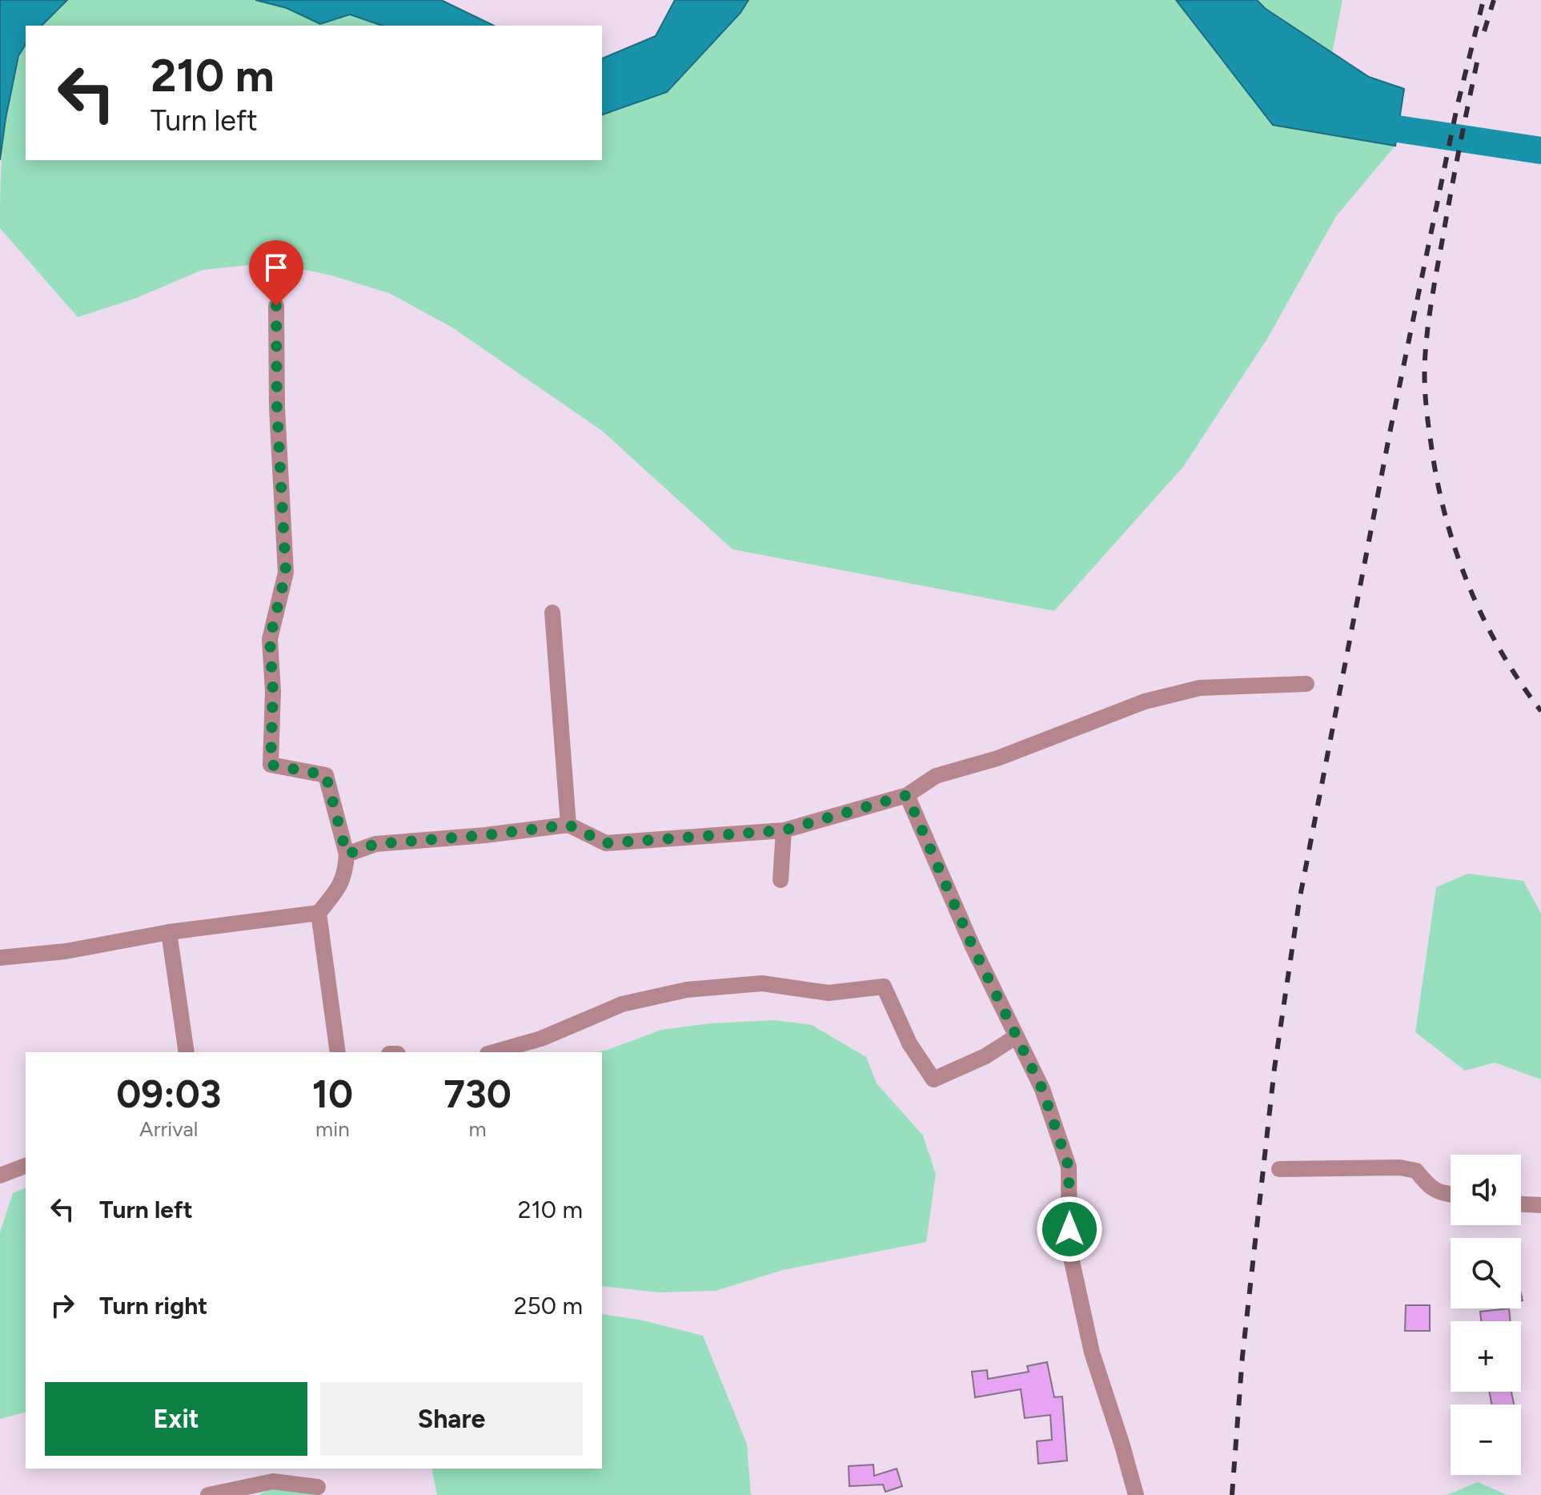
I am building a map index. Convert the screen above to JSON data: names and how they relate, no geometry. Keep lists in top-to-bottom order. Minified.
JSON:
{"page":{"turn":["210 m","Turn left"],"eta":["09:03","Arrival","10","min","730","m"],"map_buttons":["+","−"],"list":[{"name":"Turn left","value":"210 m"},{"name":"Turn right","value":"250 m"}],"buttons":["Exit","Share"]}}
